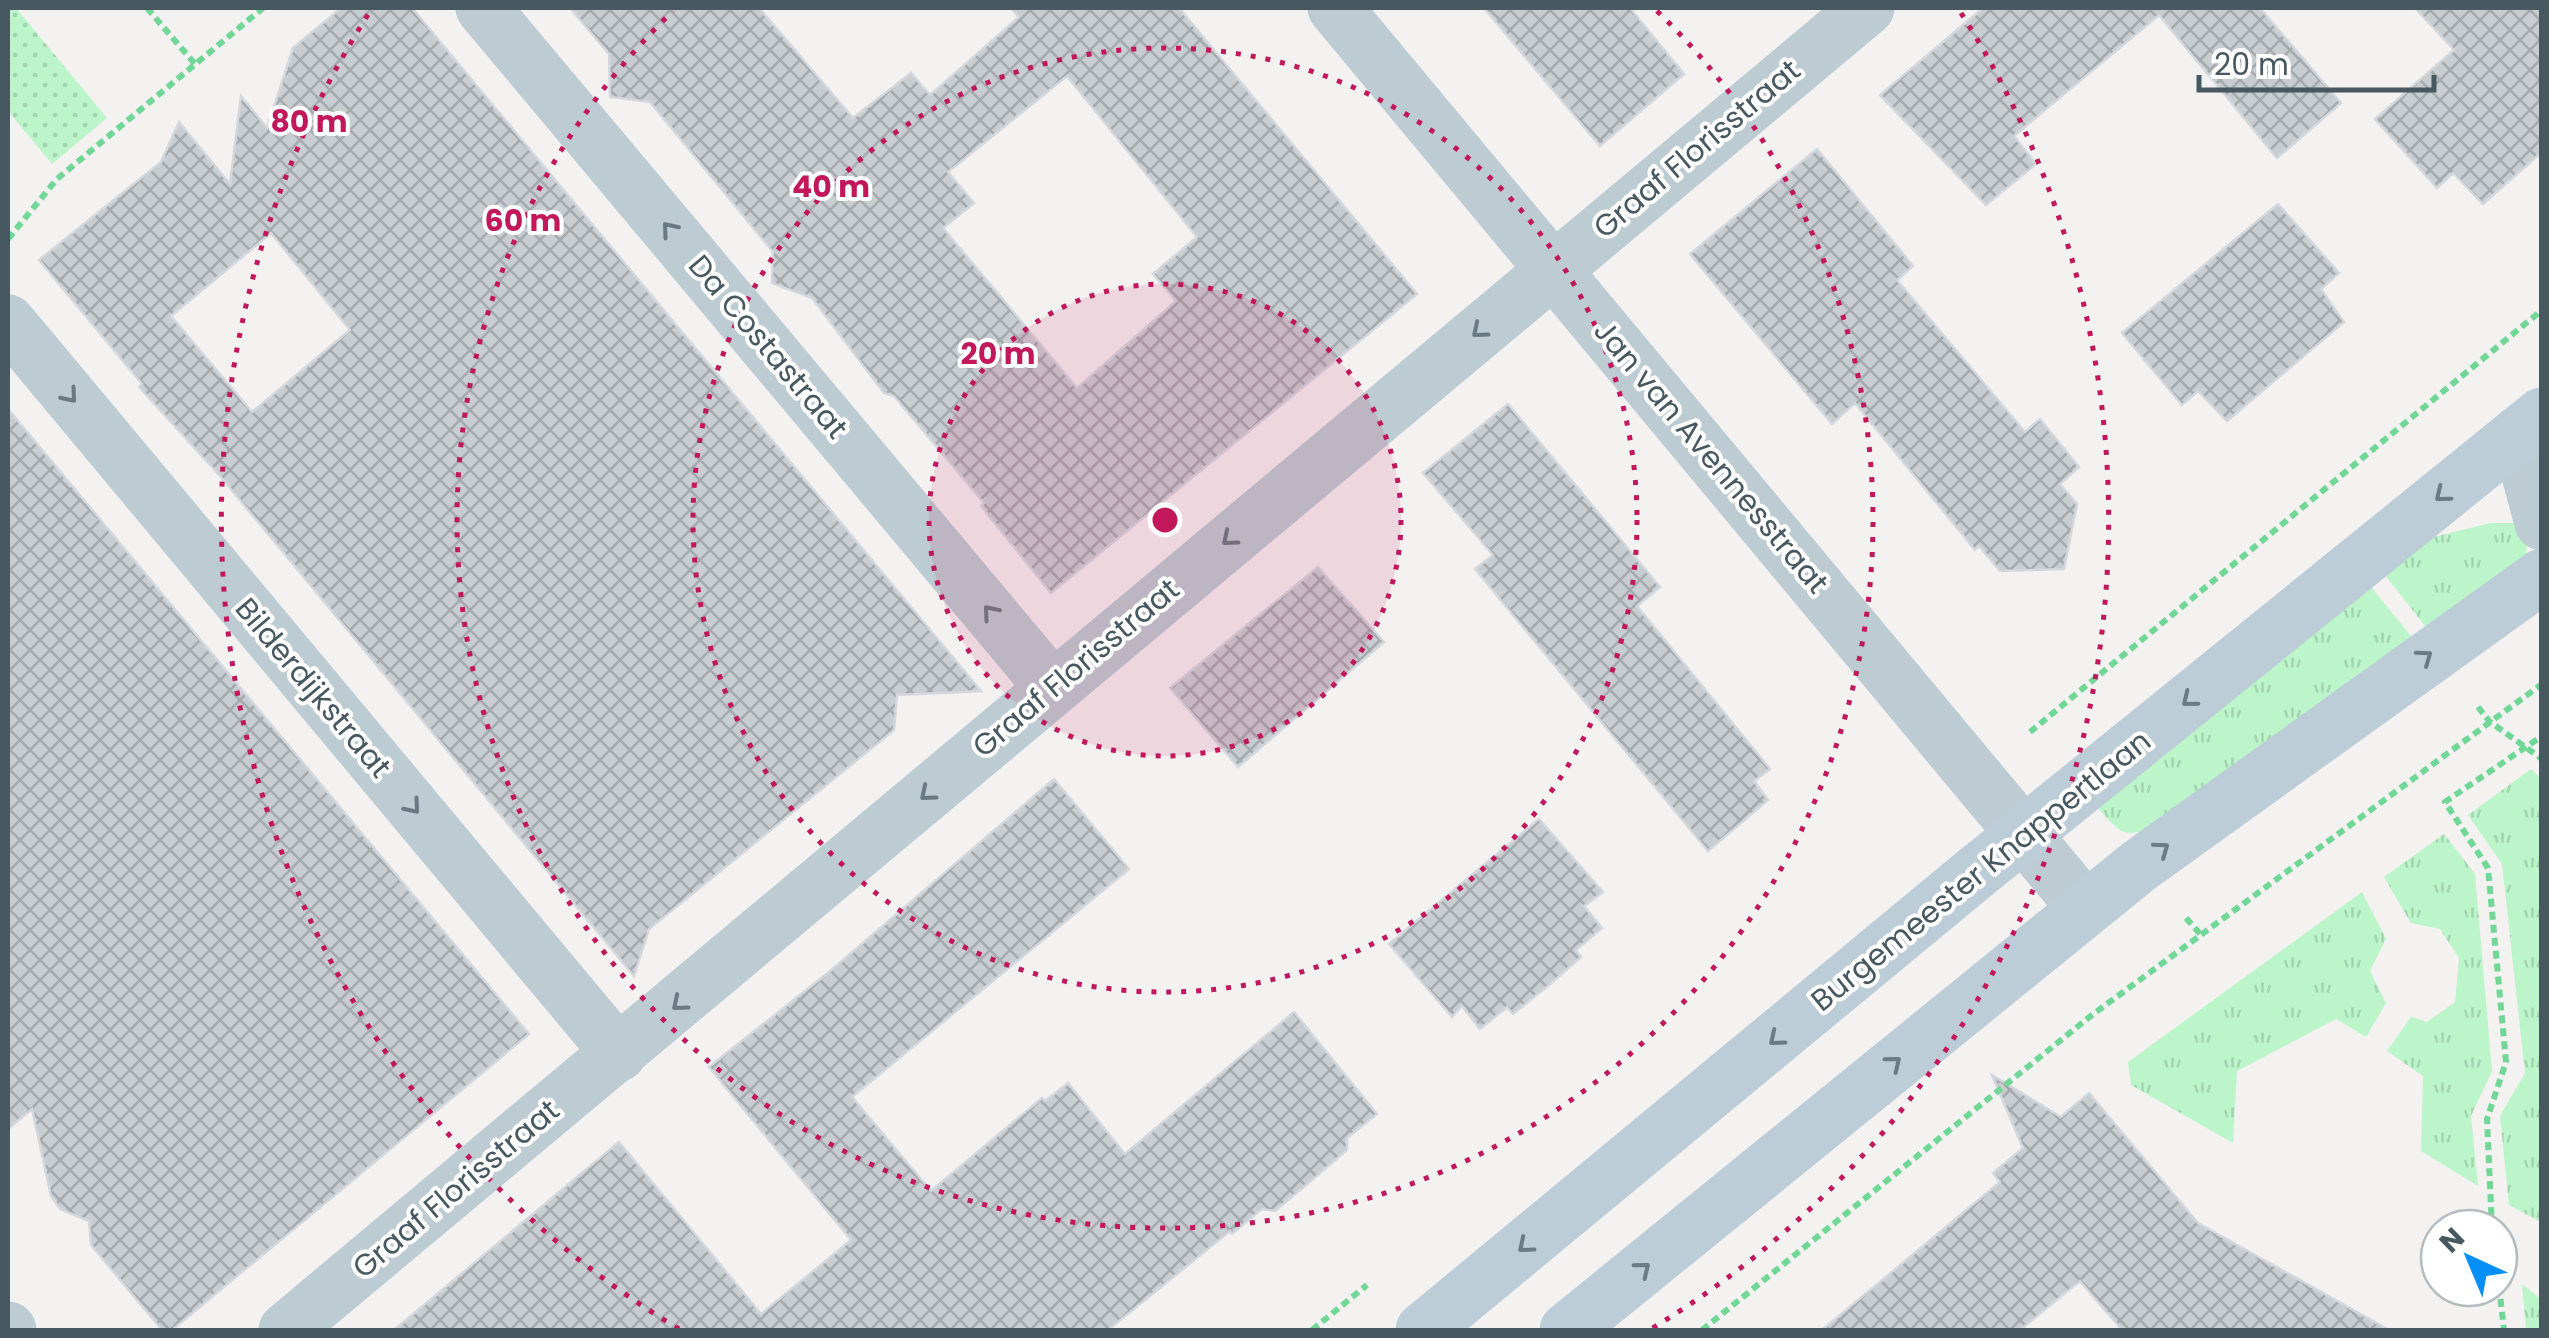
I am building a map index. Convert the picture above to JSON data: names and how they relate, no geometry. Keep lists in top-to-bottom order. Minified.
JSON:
{"streets":{"main road":["Burgemeester Knappertlaan"],"street":["Graaf Florisstraat","Da Costastraat","Jan van Avennesstraat","Bilderdijkstraat"]},"crossings":[["Graaf Florisstraat","Da Costastraat"],["Graaf Florisstraat","Jan van Avennesstraat"],["Graaf Florisstraat","Bilderdijkstraat"],["Jan van Avennesstraat","Burgemeester Knappertlaan"]],"one_way":["Graaf Florisstraat","Da Costastraat","Bilderdijkstraat"],"scale_bar":"20 m","north":"top left","rings":["80 m","40 m","60 m","20 m"]}
